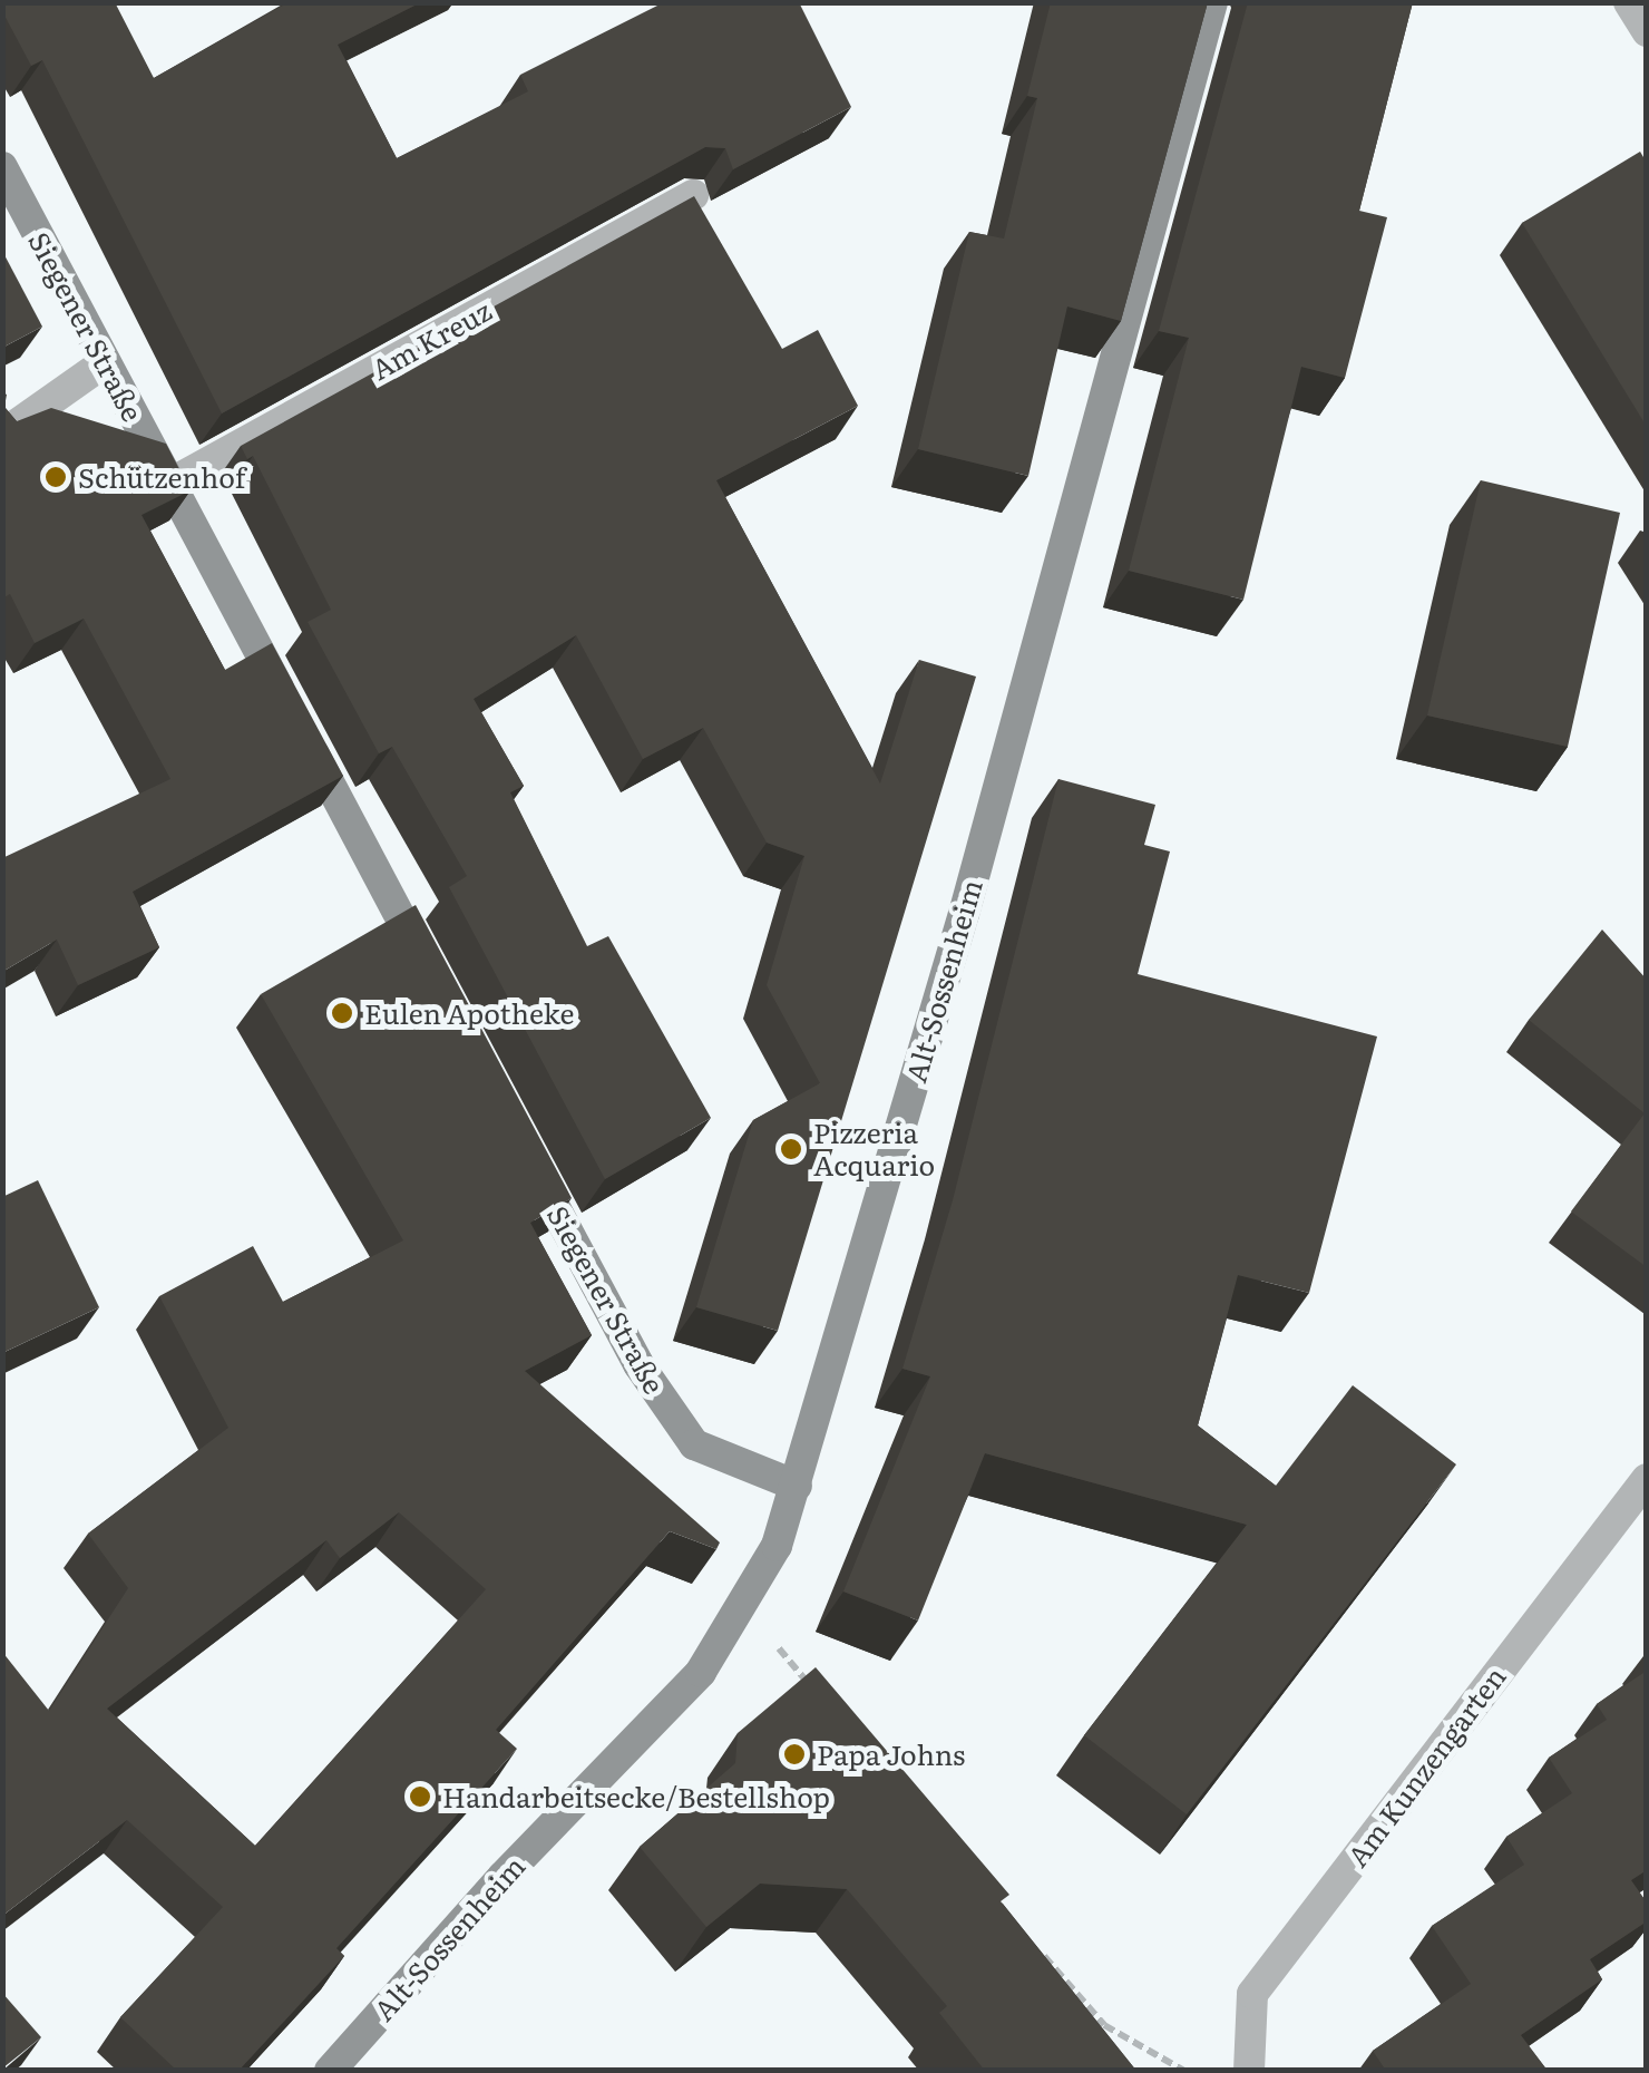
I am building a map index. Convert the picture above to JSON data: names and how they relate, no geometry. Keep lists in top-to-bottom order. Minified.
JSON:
{"streets":{"main road":["Siegener Straße","Alt-Sossenheim"],"street":["Am Kreuz","Am Kunzengarten"]},"crossings":[["Siegener Straße","Am Kreuz"],["Siegener Straße","Alt-Sossenheim"]],"places":["Schützenhof","Eulen Apotheke","Pizzeria Acquario","Papa Johns","Handarbeitsecke/Bestellshop"]}
